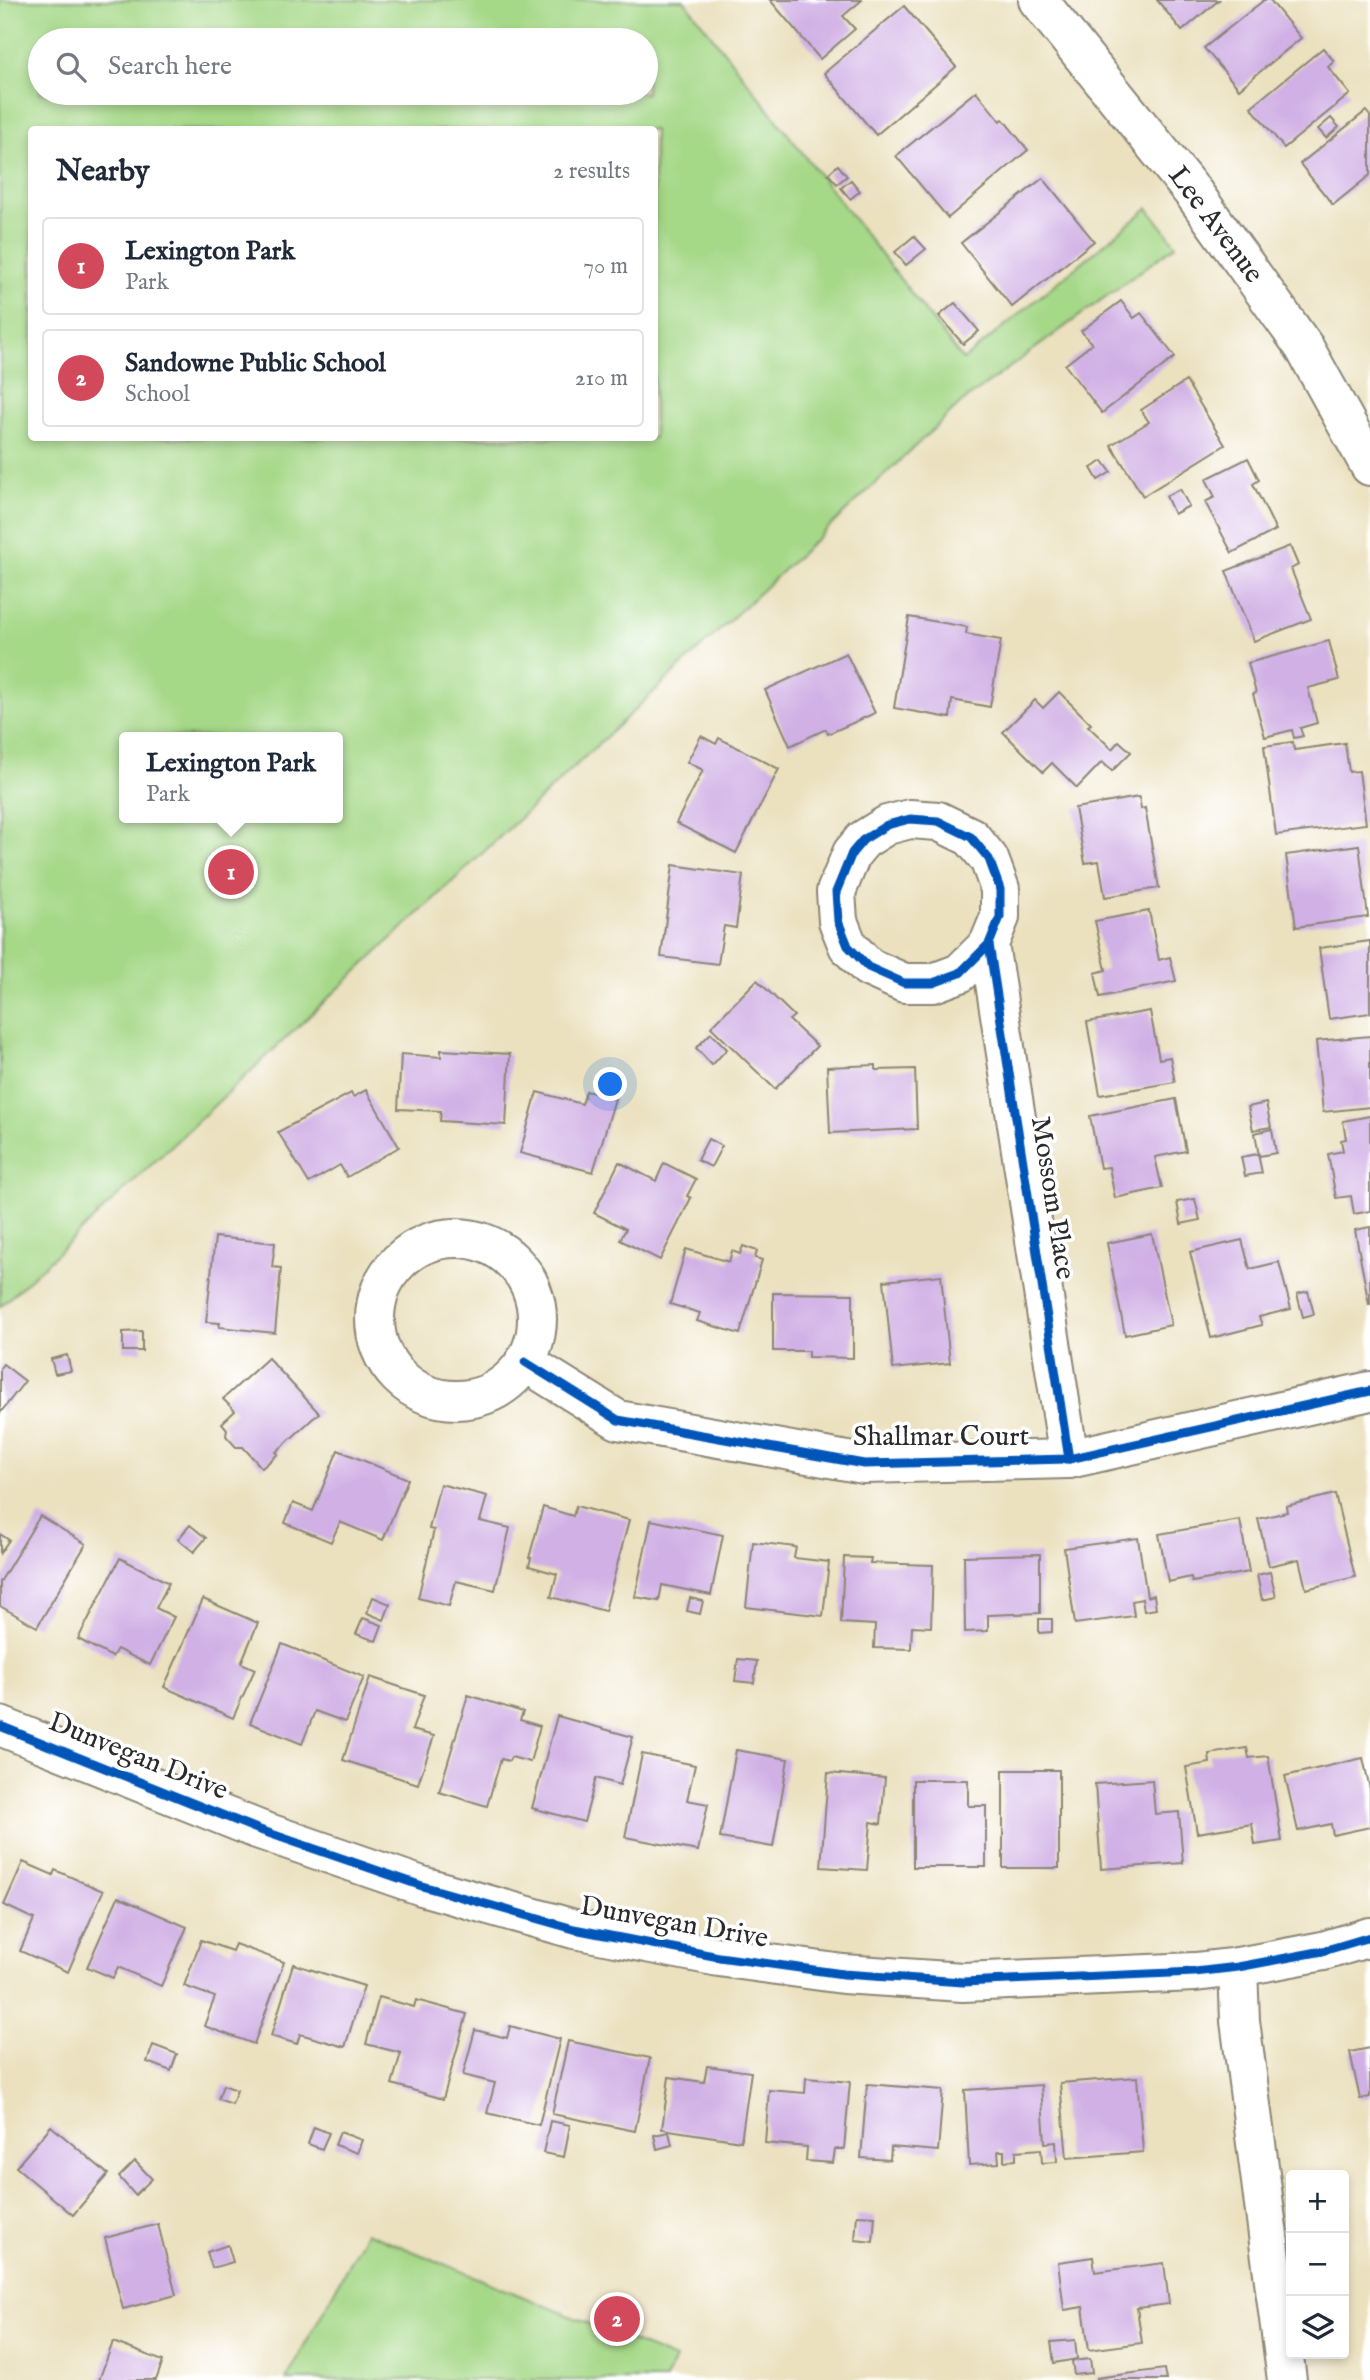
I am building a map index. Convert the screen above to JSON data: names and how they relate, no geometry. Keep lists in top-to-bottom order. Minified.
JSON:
{"streets":{"street":["Lee Avenue","Mossom Place","Shallmar Court","Dunvegan Drive"]},"crossings":[["Mossom Place","Shallmar Court"]],"page":{"search":"Search here","heading":["Nearby","2 results"],"list":[{"mark":"1","name":"Lexington Park","note":"Park","value":"70 m"},{"mark":"2","name":"Sandowne Public School","note":"School","value":"210 m"}],"popup":["Lexington Park","Park"],"pins":["1","2"],"map_buttons":["+","−"]}}
